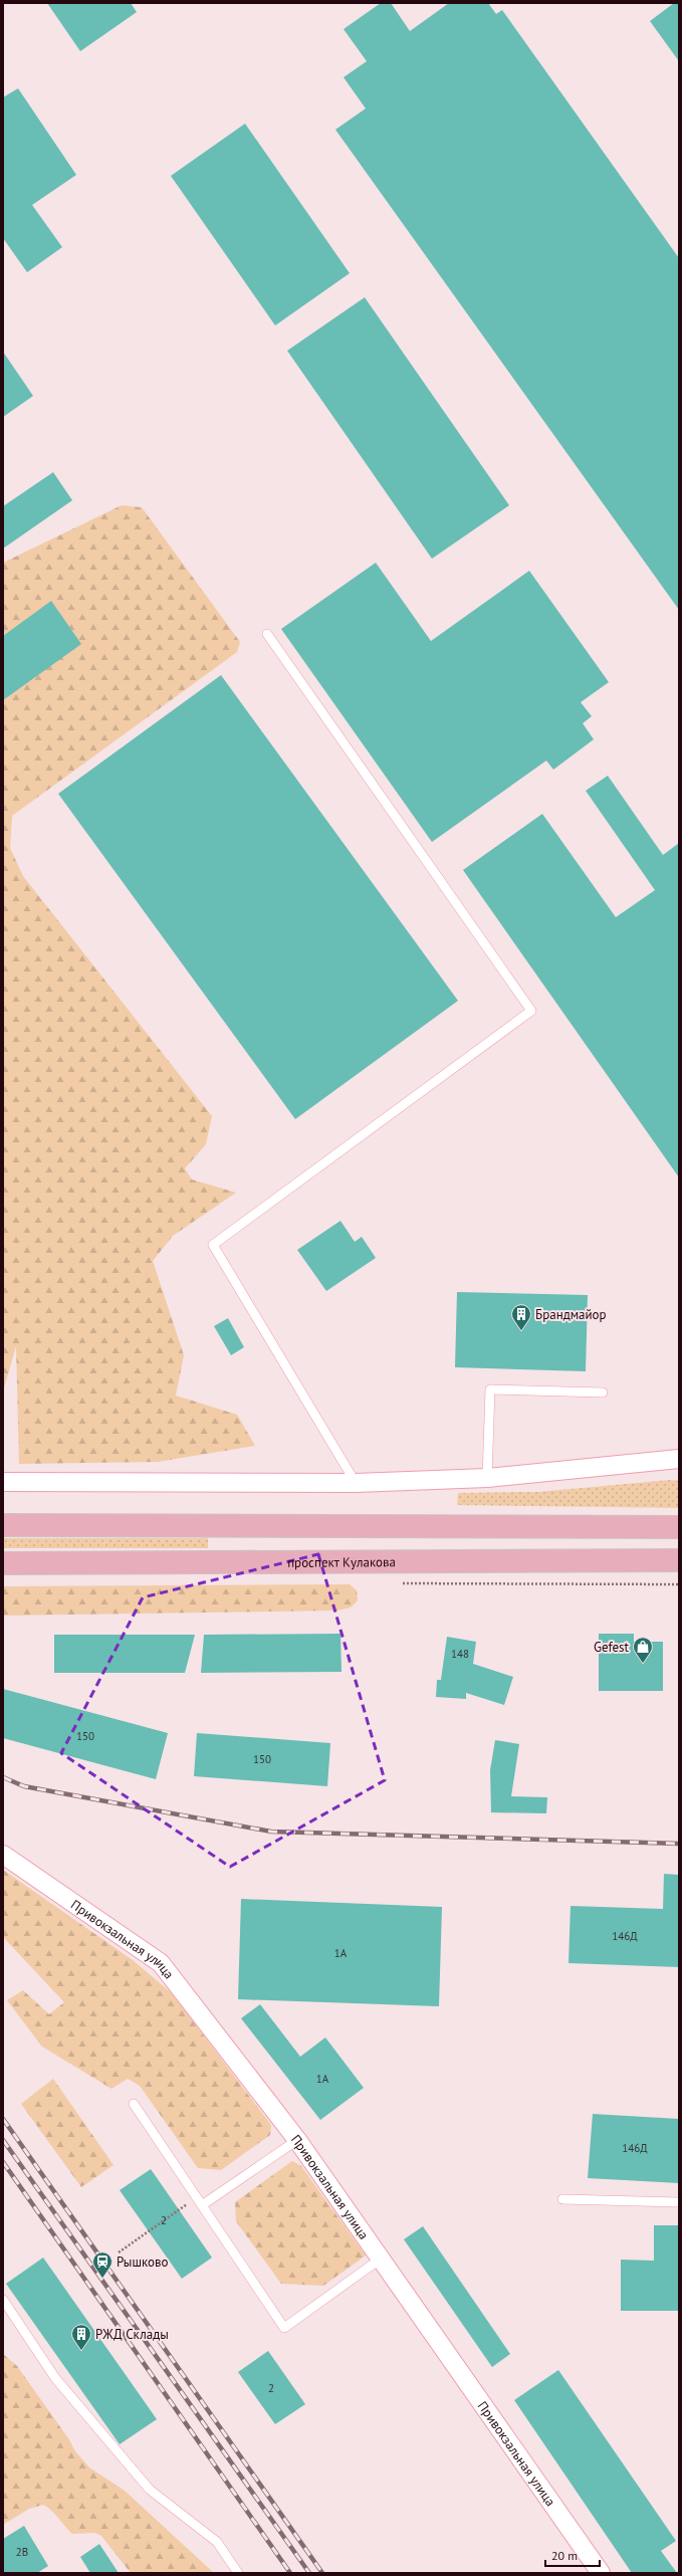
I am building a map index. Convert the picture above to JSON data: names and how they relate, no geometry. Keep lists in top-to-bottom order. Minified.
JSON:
{"streets":{"main road":["проспект Кулакова"],"street":["Привокзальная улица"]},"places":{"building":["Брандмайор","РЖД Склады"],"shop":["Gefest"],"station":["Рышково"]},"house_numbers":["148","150","150","146Д","1А","1А","146Д","2","2","2В"],"scale_bar":"20 m"}
